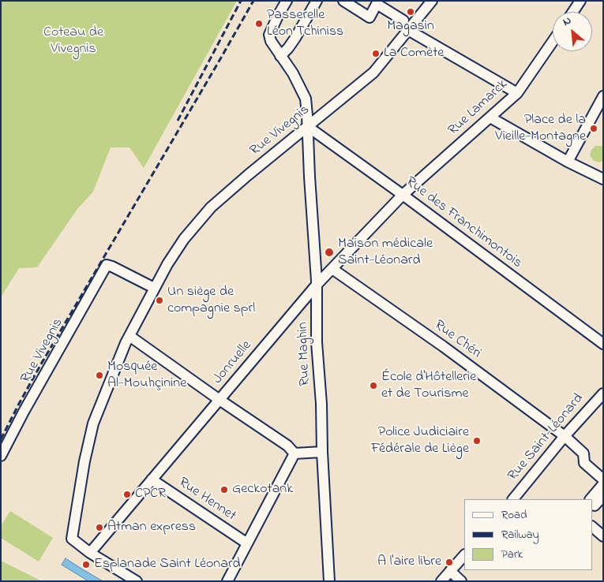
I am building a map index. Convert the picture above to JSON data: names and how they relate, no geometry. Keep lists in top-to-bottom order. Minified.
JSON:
{"streets":{"street":["Rue Lamarck","Rue Vivegnis","Rue des Franchimontois","Rue Chéri","Rue Maghin","Jonruelle","Rue Saint-Léonard","Rue Hennet"]},"crossings":[["Rue Lamarck","Rue des Franchimontois"],["Rue Lamarck","Jonruelle"],["Rue Vivegnis","Rue des Franchimontois"],["Rue Vivegnis","Rue Maghin"],["Rue Vivegnis","Jonruelle"],["Rue des Franchimontois","Rue Maghin"],["Rue des Franchimontois","Jonruelle"],["Rue Chéri","Jonruelle"],["Rue Chéri","Rue Saint-Léonard"],["Rue Maghin","Jonruelle"],["Jonruelle","Rue Hennet"]],"parks":["Coteau de Vivegnis"],"places":["Magasin","Passerelle Léon Tchiniss","La Comète","Place de la Vieille-Montagne","Maison médicale Saint-Léonard","Un siège de compagnie sprl","Mosquée Al-Mouhçinine","École d'Hôtellerie et de Tourisme","Police Judiciaire Fédérale de Liège","Geckotank","CPCR","Atman express","A l'aire libre","Esplanade Saint Léonard"],"legend":["Road","Railway","Park"],"north":"top left"}
